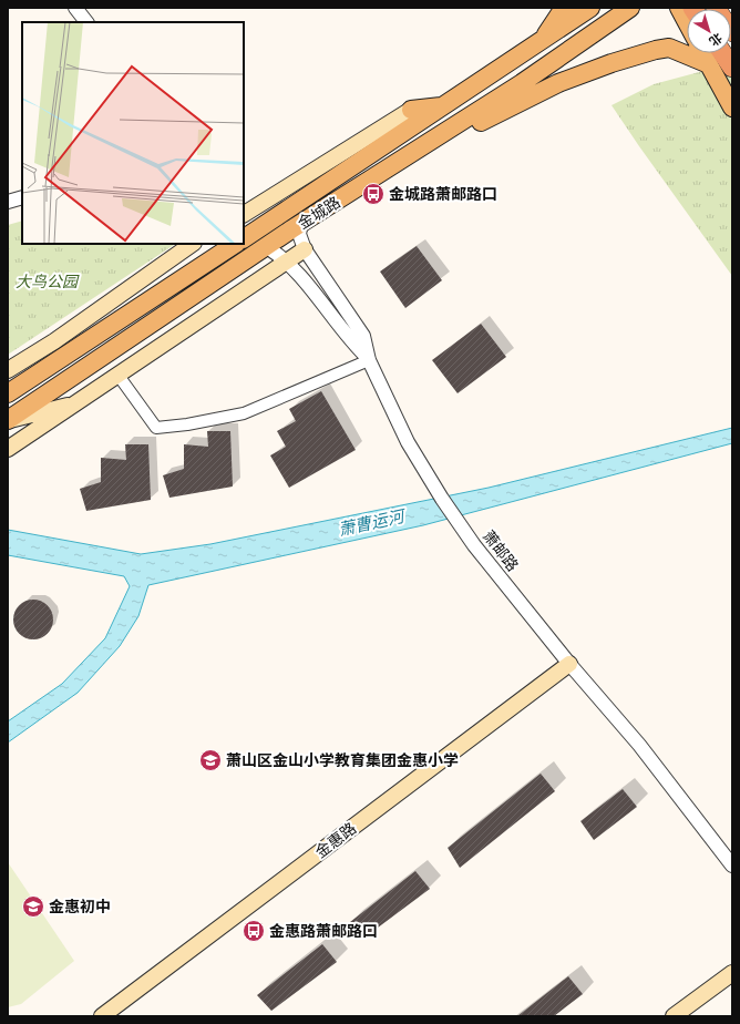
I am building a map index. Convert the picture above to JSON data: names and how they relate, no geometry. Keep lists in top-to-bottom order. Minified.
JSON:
{"streets":{"main road":["金城路","金惠路"],"street":["萧邮路"]},"crossings":[["金城路","萧邮路"],["萧邮路","金惠路"]],"water":["萧曹运河"],"parks":["大鸟公园"],"places":{"bus stop":["金城路萧邮路口","金惠路萧邮路口"],"school or university":["萧山区金山小学教育集团金惠小学","金惠初中"]},"north":"bottom right"}
